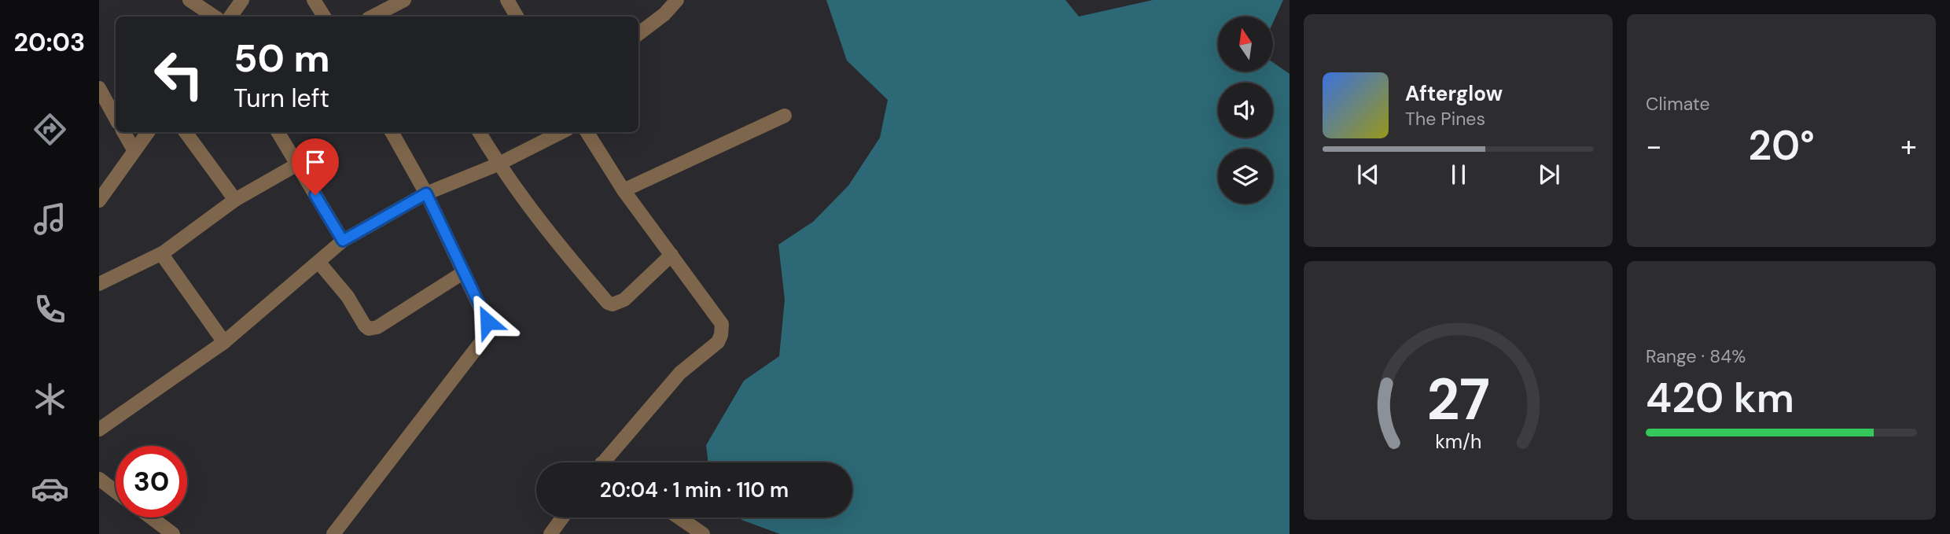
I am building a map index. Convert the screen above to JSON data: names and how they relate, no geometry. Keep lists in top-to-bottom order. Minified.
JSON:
{"north":"top","page":{"tabs":"20:03","tile":["Climate",["Range · 84%","420 km"]],"turn":["50 m","Turn left"],"song":["Afterglow","The Pines"],"heat":["−","20°","+"],"limit":"30","trip":"20:04 · 1 min · 110 m","gauge":["27","km/h"]}}
